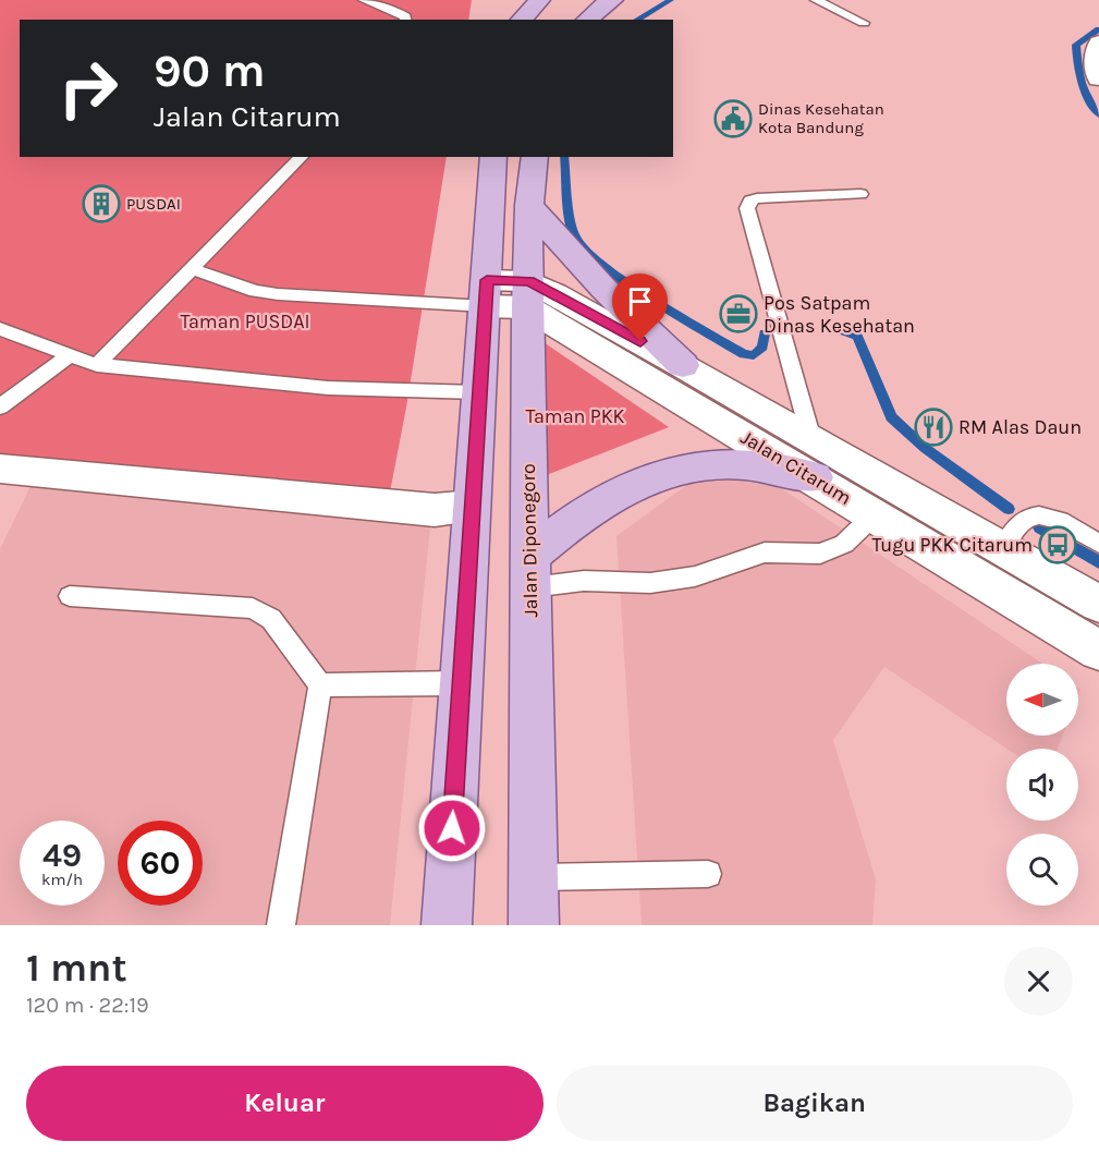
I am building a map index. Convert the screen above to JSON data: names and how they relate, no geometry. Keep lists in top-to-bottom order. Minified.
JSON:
{"streets":{"main road":["Jalan Diponegoro"],"street":["Jalan Citarum"]},"crossings":[["Jalan Citarum","Jalan Diponegoro"]],"parks":["Taman PUSDAI","Taman PKK"],"places":{"public building":["Dinas Kesehatan Kota Bandung"],"building":["PUSDAI"],"office":["Pos Satpam Dinas Kesehatan"],"restaurant":["RM Alas Daun"],"bus stop":["Tugu PKK Citarum"]},"north":"left","page":{"turn":["90 m","Jalan Citarum"],"speed":"49 km/h","limit":"60","heading":["1 mnt","120 m · 22:19"],"buttons":["Keluar","Bagikan"]}}
